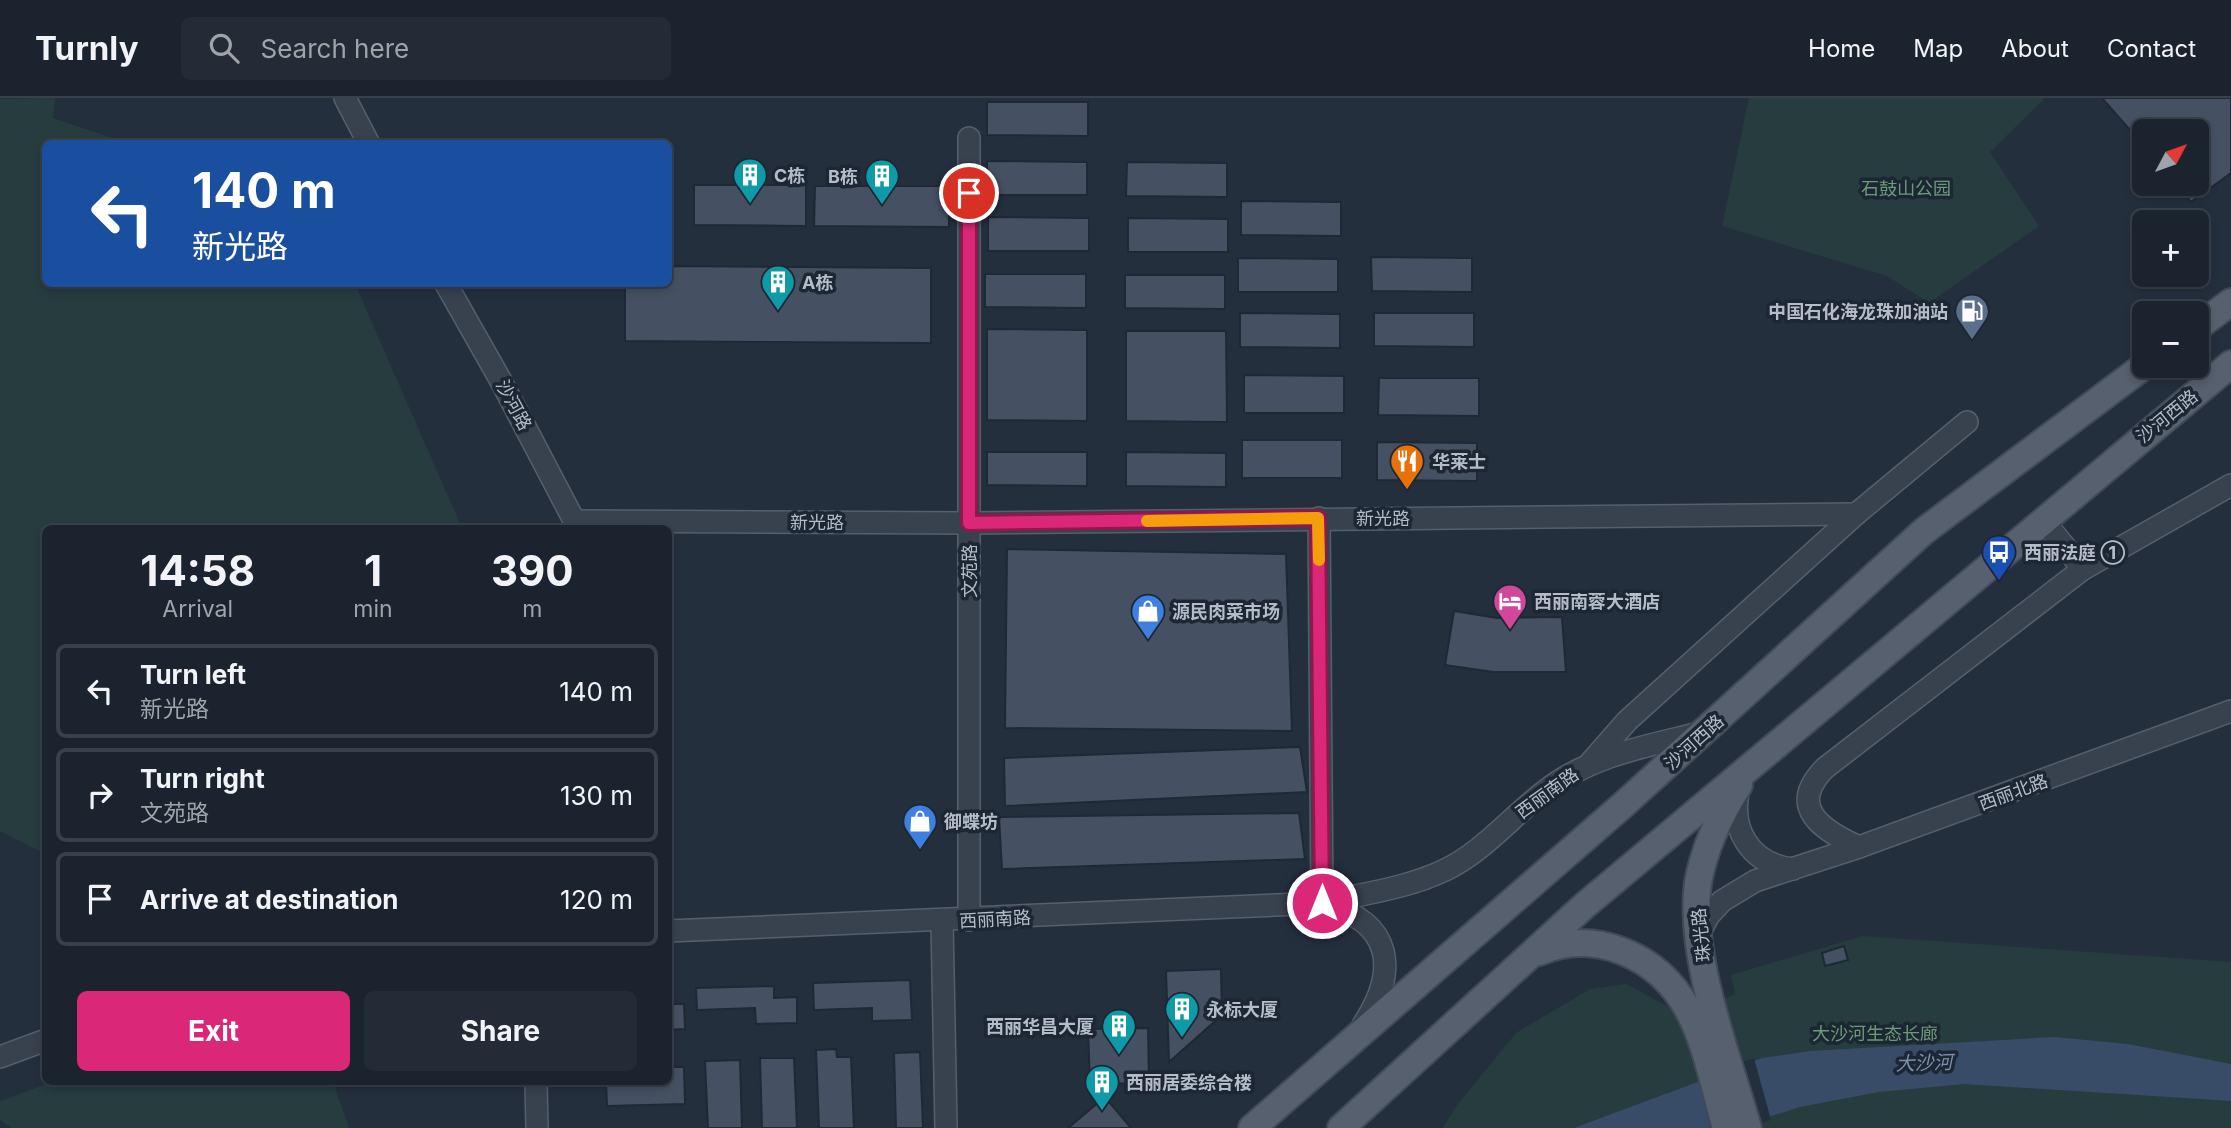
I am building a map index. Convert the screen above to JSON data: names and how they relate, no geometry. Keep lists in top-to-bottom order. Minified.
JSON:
{"streets":{"main road":["沙河西路","珠光路"],"street":["沙河路","新光路","文苑路","西丽北路","西丽南路"]},"crossings":[["沙河路","新光路"],["沙河西路","西丽南路"],["沙河西路","珠光路"],["新光路","文苑路"],["文苑路","西丽南路"],["西丽北路","珠光路"]],"water":["大沙河"],"parks":["石鼓山公园","大沙河生态长廊"],"places":{"building":["C栋","B栋","A栋","永标大厦","西丽华昌大厦","西丽居委综合楼"],"fuel station":["中国石化海龙珠加油站"],"restaurant":["华莱士"],"bus stop":["西丽法庭 ①"],"hotel":["西丽南蓉大酒店"],"shop":["源民肉菜市场","御蝶坊"]},"north":"top right","page":{"header":"Turnly","search":"Search here","nav":["Home","Map","About","Contact"],"map_buttons":["+","−"],"turn":["140 m","新光路"],"eta":["14:58","Arrival","1","min","390","m"],"list":[{"name":"Turn left","note":"新光路","value":"140 m"},{"name":"Turn right","note":"文苑路","value":"130 m"},{"name":"Arrive at destination","value":"120 m"}],"buttons":["Exit","Share"]}}
